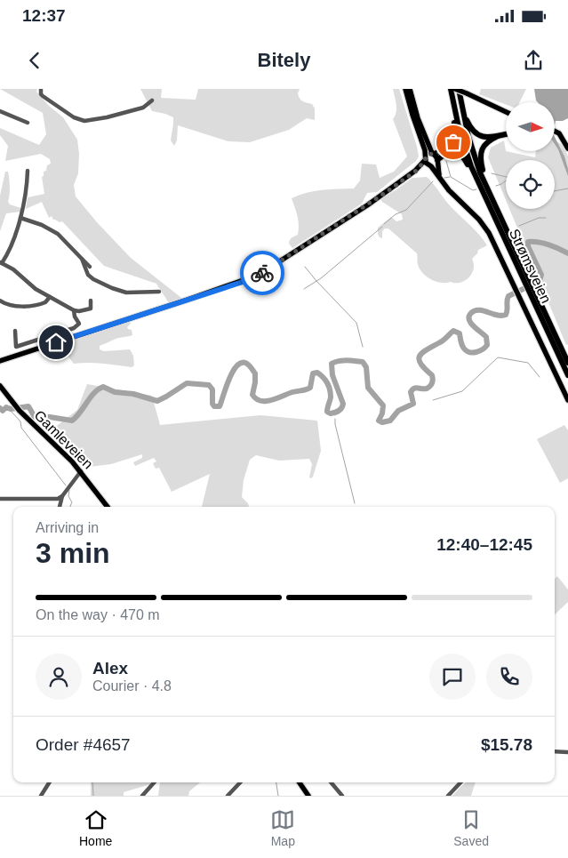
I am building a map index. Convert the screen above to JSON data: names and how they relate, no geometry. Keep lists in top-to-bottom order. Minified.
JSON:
{"streets":{"highway":["Strømsveien"],"main road":["Gamleveien"]},"north":"right","page":{"status":"12:37","header":"Bitely","heading":["3 min","Arriving in","12:40–12:45"],"panel":["Alex","Courier · 4.8","Order #4657","$15.78"],"bar":"On the way · 470 m","tabs":["Home","Map","Saved"]}}
